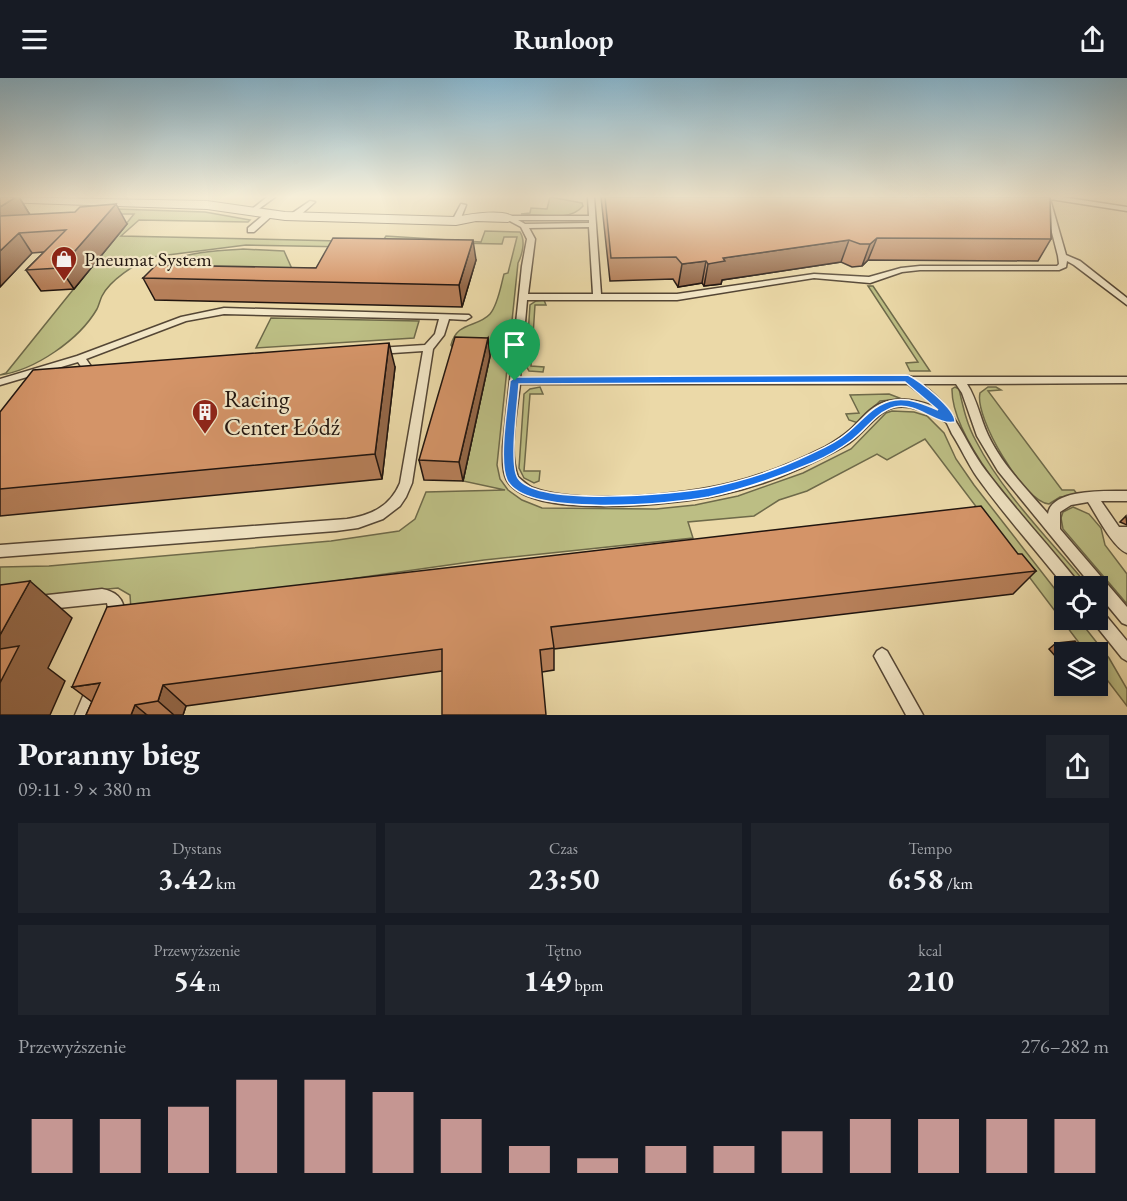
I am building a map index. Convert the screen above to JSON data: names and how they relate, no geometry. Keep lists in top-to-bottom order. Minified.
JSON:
{"places":{"shop":["Pneumat System"],"building":["Racing Center Łódź"]},"page":{"header":"Runloop","heading":["Poranny bieg","09:11 · 9 × 380 m"],"stats":[["Dystans","3.42 km"],["Czas","23:50"],["Tempo","6:58 /km"],["Przewyższenie","54 m"],["Tętno","149 bpm"],["kcal","210"]],"chart":["Przewyższenie","276–282 m"]}}
